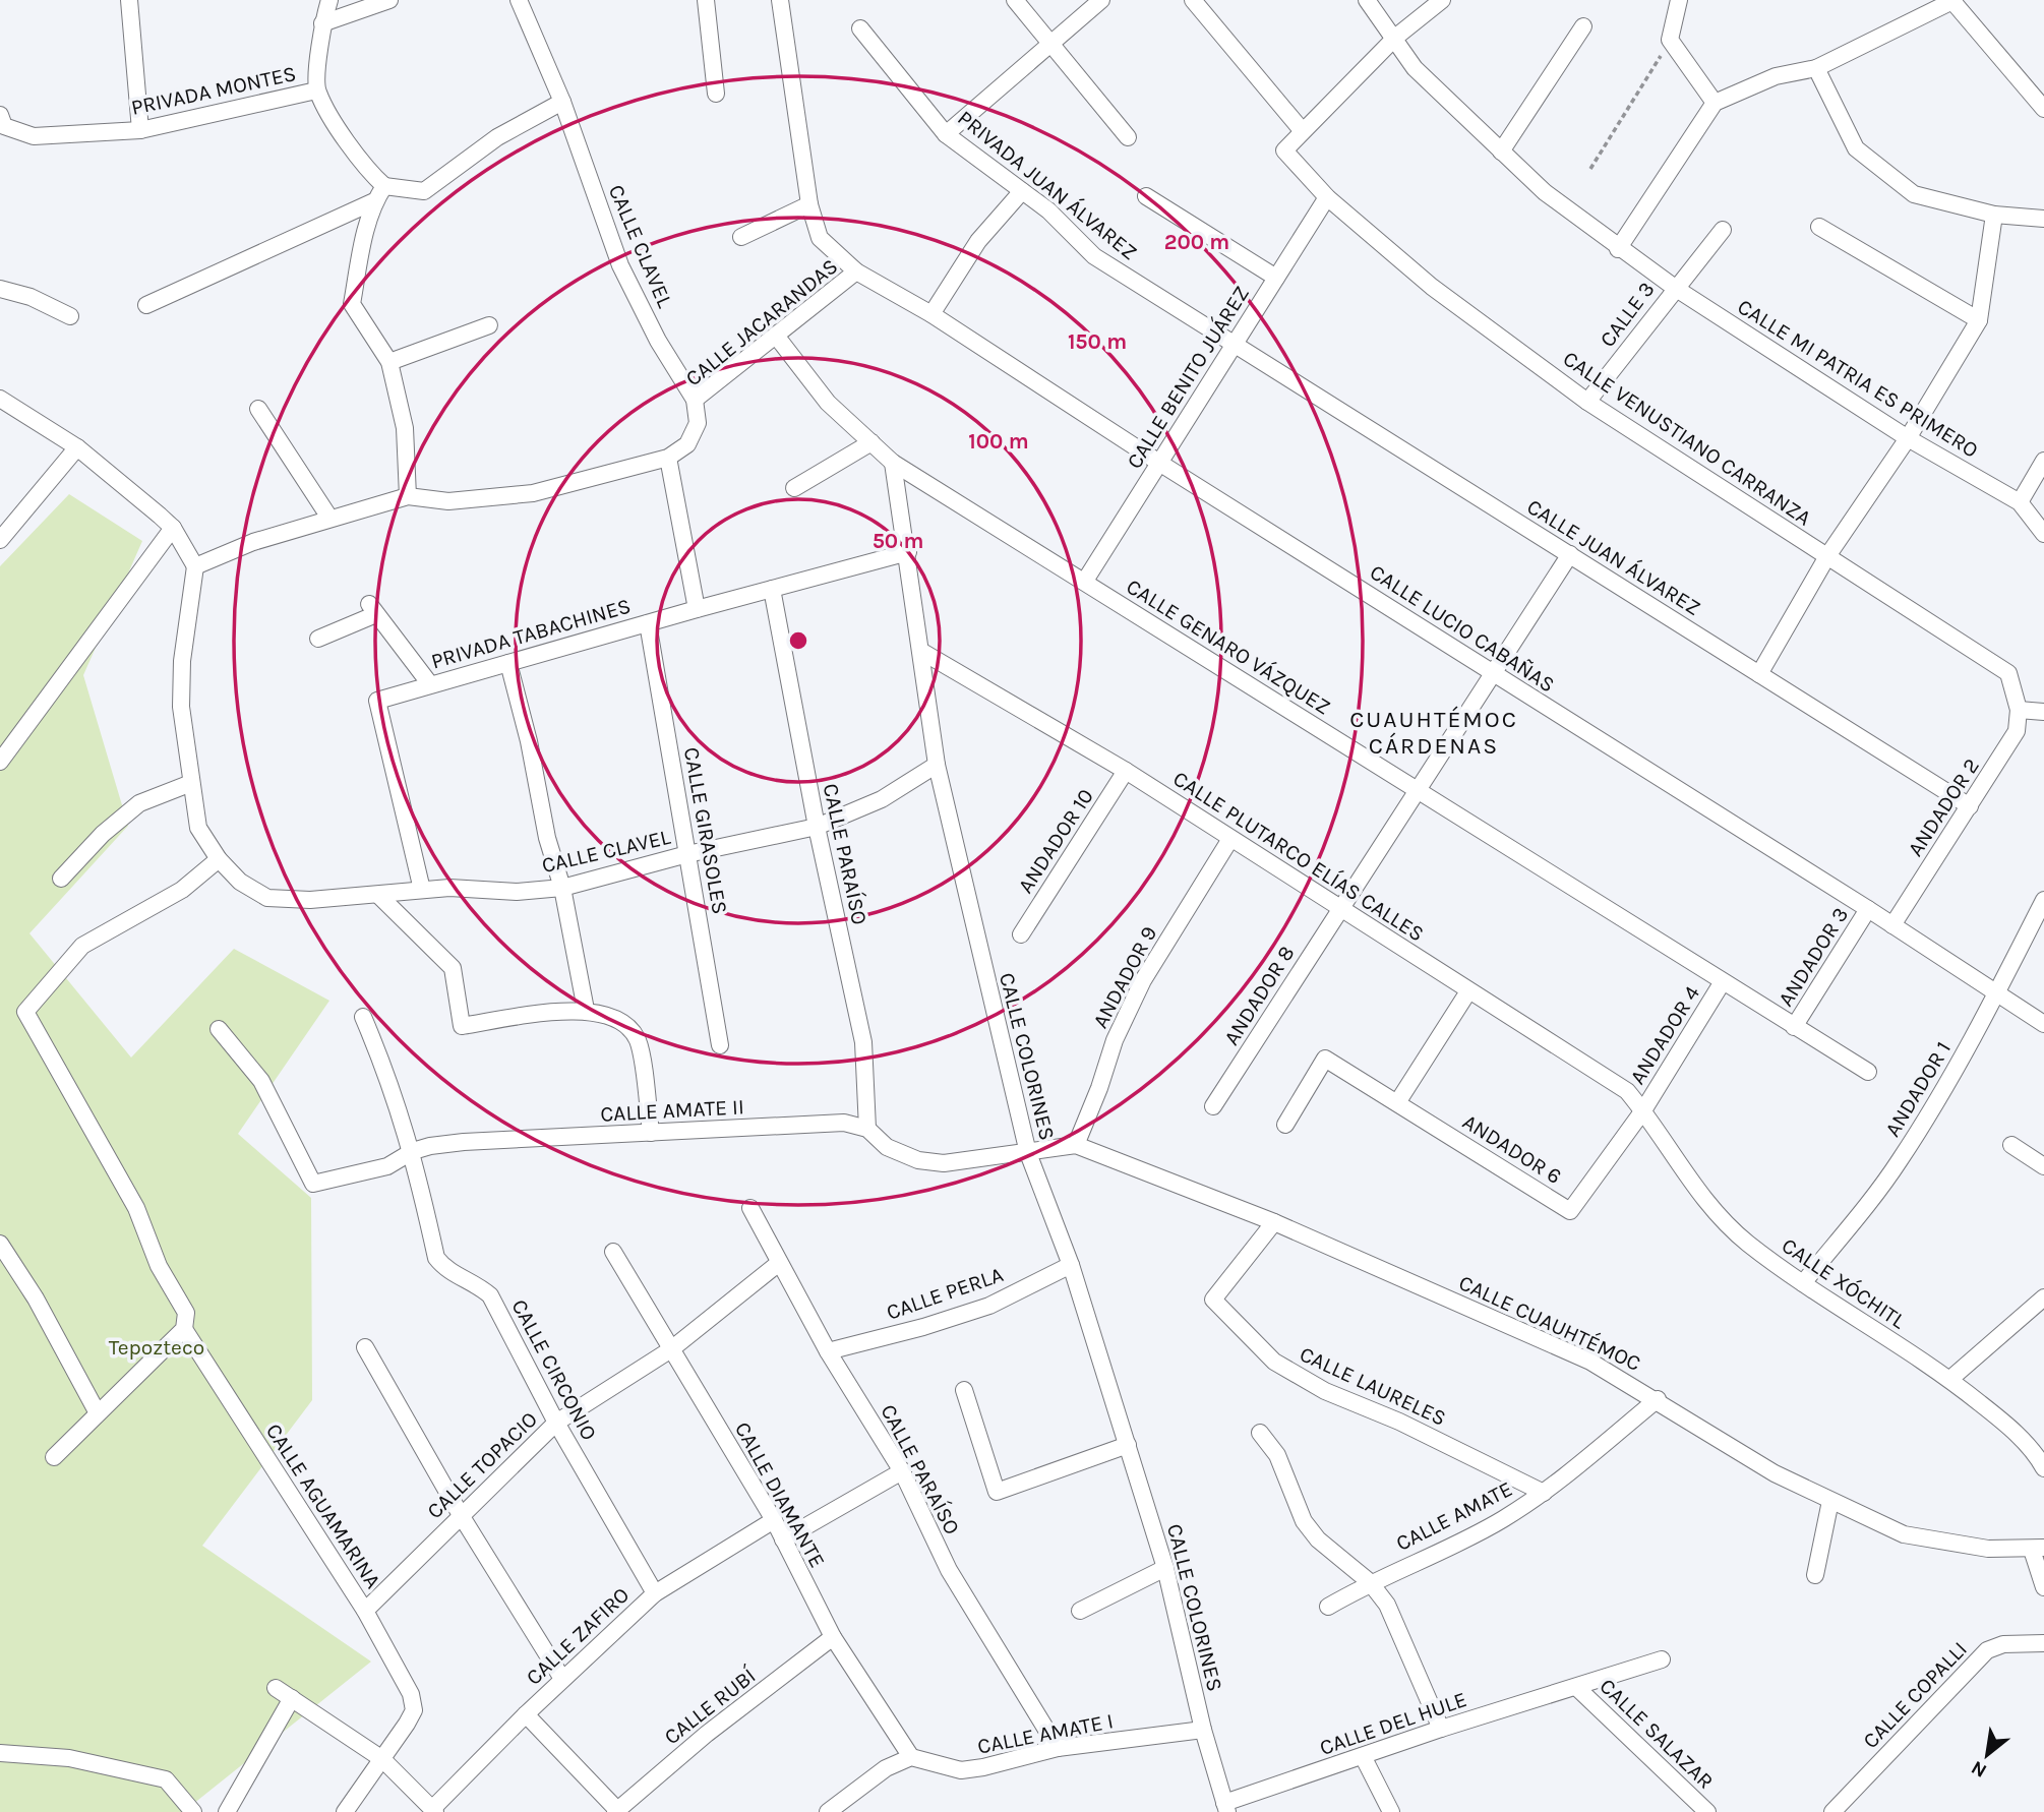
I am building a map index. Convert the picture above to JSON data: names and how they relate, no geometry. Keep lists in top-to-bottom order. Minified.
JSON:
{"streets":{"street":["PRIVADA MONTES","PRIVADA JUAN ÁLVAREZ","CALLE CLAVEL","CALLE 3","CALLE JACARANDAS","CALLE BENITO JUÁREZ","CALLE MI PATRIA ES PRIMERO","CALLE VENUSTIANO CARRANZA","CALLE JUAN ÁLVAREZ","CALLE LUCIO CABAÑAS","PRIVADA TABACHINES","CALLE GENARO VÁZQUEZ","ANDADOR 2","CALLE GIRASOLES","ANDADOR 10","CALLE PARAÍSO","CALLE PLUTARCO ELÍAS CALLES","ANDADOR 3","ANDADOR 9","ANDADOR 8","ANDADOR 4","CALLE COLORINES","ANDADOR 1","CALLE AMATE II","ANDADOR 6","CALLE XÓCHITL","CALLE PERLA","CALLE CUAUHTÉMOC","CALLE CIRCONIO","CALLE LAURELES","CALLE TOPACIO","CALLE DIAMANTE","CALLE AGUAMARINA","CALLE AMATE","CALLE ZAFIRO","CALLE COPALLI","CALLE RUBÍ","CALLE DEL HULE","CALLE AMATE I","CALLE SALAZAR"]},"crossings":[["PRIVADA JUAN ÁLVAREZ","CALLE BENITO JUÁREZ"],["PRIVADA JUAN ÁLVAREZ","CALLE JUAN ÁLVAREZ"],["CALLE CLAVEL","CALLE JACARANDAS"],["CALLE CLAVEL","PRIVADA TABACHINES"],["CALLE CLAVEL","CALLE GIRASOLES"],["CALLE CLAVEL","CALLE PARAÍSO"],["CALLE CLAVEL","CALLE COLORINES"],["CALLE CLAVEL","CALLE AGUAMARINA"],["CALLE 3","CALLE MI PATRIA ES PRIMERO"],["CALLE 3","CALLE VENUSTIANO CARRANZA"],["CALLE JACARANDAS","CALLE LUCIO CABAÑAS"],["CALLE BENITO JUÁREZ","CALLE VENUSTIANO CARRANZA"],["CALLE BENITO JUÁREZ","CALLE JUAN ÁLVAREZ"],["CALLE BENITO JUÁREZ","CALLE LUCIO CABAÑAS"],["CALLE BENITO JUÁREZ","CALLE GENARO VÁZQUEZ"],["CALLE VENUSTIANO CARRANZA","ANDADOR 2"],["CALLE JUAN ÁLVAREZ","ANDADOR 2"],["CALLE JUAN ÁLVAREZ","ANDADOR 8"],["CALLE LUCIO CABAÑAS","ANDADOR 2"],["CALLE LUCIO CABAÑAS","ANDADOR 3"],["CALLE LUCIO CABAÑAS","ANDADOR 8"],["CALLE LUCIO CABAÑAS","ANDADOR 1"],["PRIVADA TABACHINES","CALLE GIRASOLES"],["PRIVADA TABACHINES","CALLE PARAÍSO"],["PRIVADA TABACHINES","CALLE COLORINES"],["CALLE GENARO VÁZQUEZ","ANDADOR 3"],["CALLE GENARO VÁZQUEZ","ANDADOR 8"],["CALLE GENARO VÁZQUEZ","ANDADOR 4"],["CALLE GENARO VÁZQUEZ","CALLE COLORINES"],["ANDADOR 10","CALLE PLUTARCO ELÍAS CALLES"],["CALLE PARAÍSO","CALLE AMATE II"],["CALLE PARAÍSO","CALLE PERLA"],["CALLE PARAÍSO","CALLE TOPACIO"],["CALLE PARAÍSO","CALLE AMATE I"],["CALLE PLUTARCO ELÍAS CALLES","ANDADOR 9"],["CALLE PLUTARCO ELÍAS CALLES","ANDADOR 8"],["CALLE PLUTARCO ELÍAS CALLES","ANDADOR 4"],["CALLE PLUTARCO ELÍAS CALLES","CALLE COLORINES"],["CALLE PLUTARCO ELÍAS CALLES","ANDADOR 6"],["CALLE PLUTARCO ELÍAS CALLES","CALLE XÓCHITL"],["ANDADOR 9","CALLE CUAUHTÉMOC"],["ANDADOR 4","ANDADOR 6"],["ANDADOR 4","CALLE XÓCHITL"],["CALLE COLORINES","CALLE AMATE II"],["CALLE COLORINES","CALLE PERLA"],["CALLE COLORINES","CALLE DEL HULE"],["CALLE COLORINES","CALLE AMATE I"],["ANDADOR 1","CALLE XÓCHITL"],["CALLE AMATE II","CALLE CIRCONIO"],["ANDADOR 6","CALLE XÓCHITL"],["CALLE CUAUHTÉMOC","CALLE LAURELES"],["CALLE CUAUHTÉMOC","CALLE AMATE"],["CALLE CIRCONIO","CALLE TOPACIO"],["CALLE CIRCONIO","CALLE ZAFIRO"],["CALLE LAURELES","CALLE AMATE"],["CALLE TOPACIO","CALLE DIAMANTE"],["CALLE TOPACIO","CALLE AGUAMARINA"],["CALLE DIAMANTE","CALLE ZAFIRO"],["CALLE DIAMANTE","CALLE RUBÍ"],["CALLE DIAMANTE","CALLE AMATE I"],["CALLE DEL HULE","CALLE SALAZAR"]],"districts":["CUAUHTÉMOC CÁRDENAS"],"parks":["Tepozteco"],"north":"bottom left","rings":["200 m","150 m","100 m","50 m"]}
